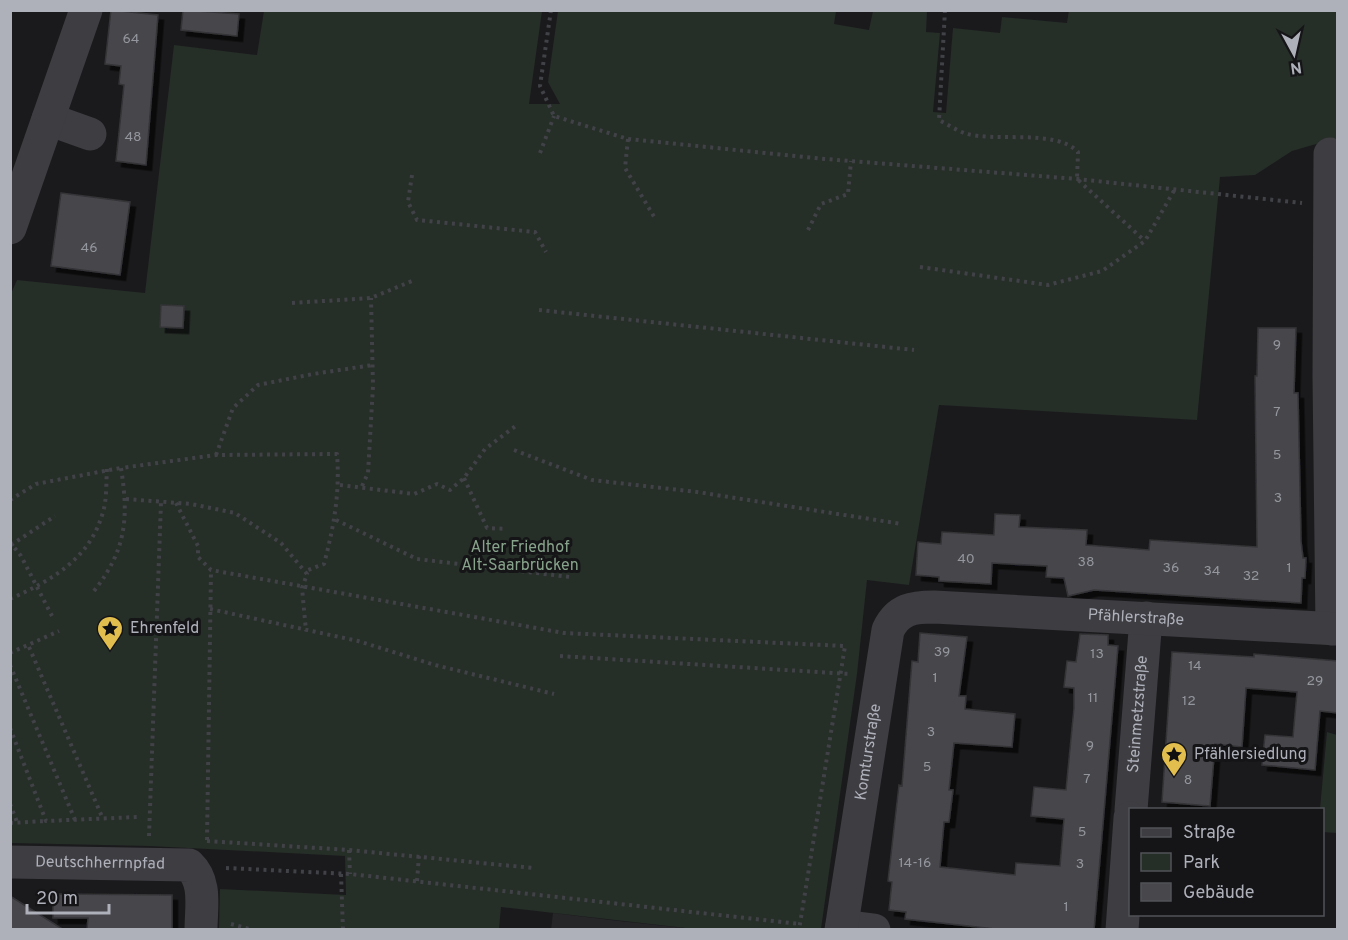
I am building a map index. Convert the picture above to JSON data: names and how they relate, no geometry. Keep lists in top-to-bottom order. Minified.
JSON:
{"streets":{"street":["Pfählerstraße","Steinmetzstraße","Komturstraße","Deutschherrnpfad"]},"crossings":[["Pfählerstraße","Steinmetzstraße"],["Pfählerstraße","Komturstraße"]],"parks":["Alter Friedhof Alt-Saarbrücken"],"places":{"place":["Ehrenfeld","Pfählersiedlung"]},"house_numbers":["64","48","46","9","7","5","3","40","38","36","1","34","32","39","13","14","1","29","11","12","3","9","5","7","8","5","14-16","3","1"],"legend":["Straße","Park","Gebäude"],"scale_bar":"20 m","north":"bottom"}
